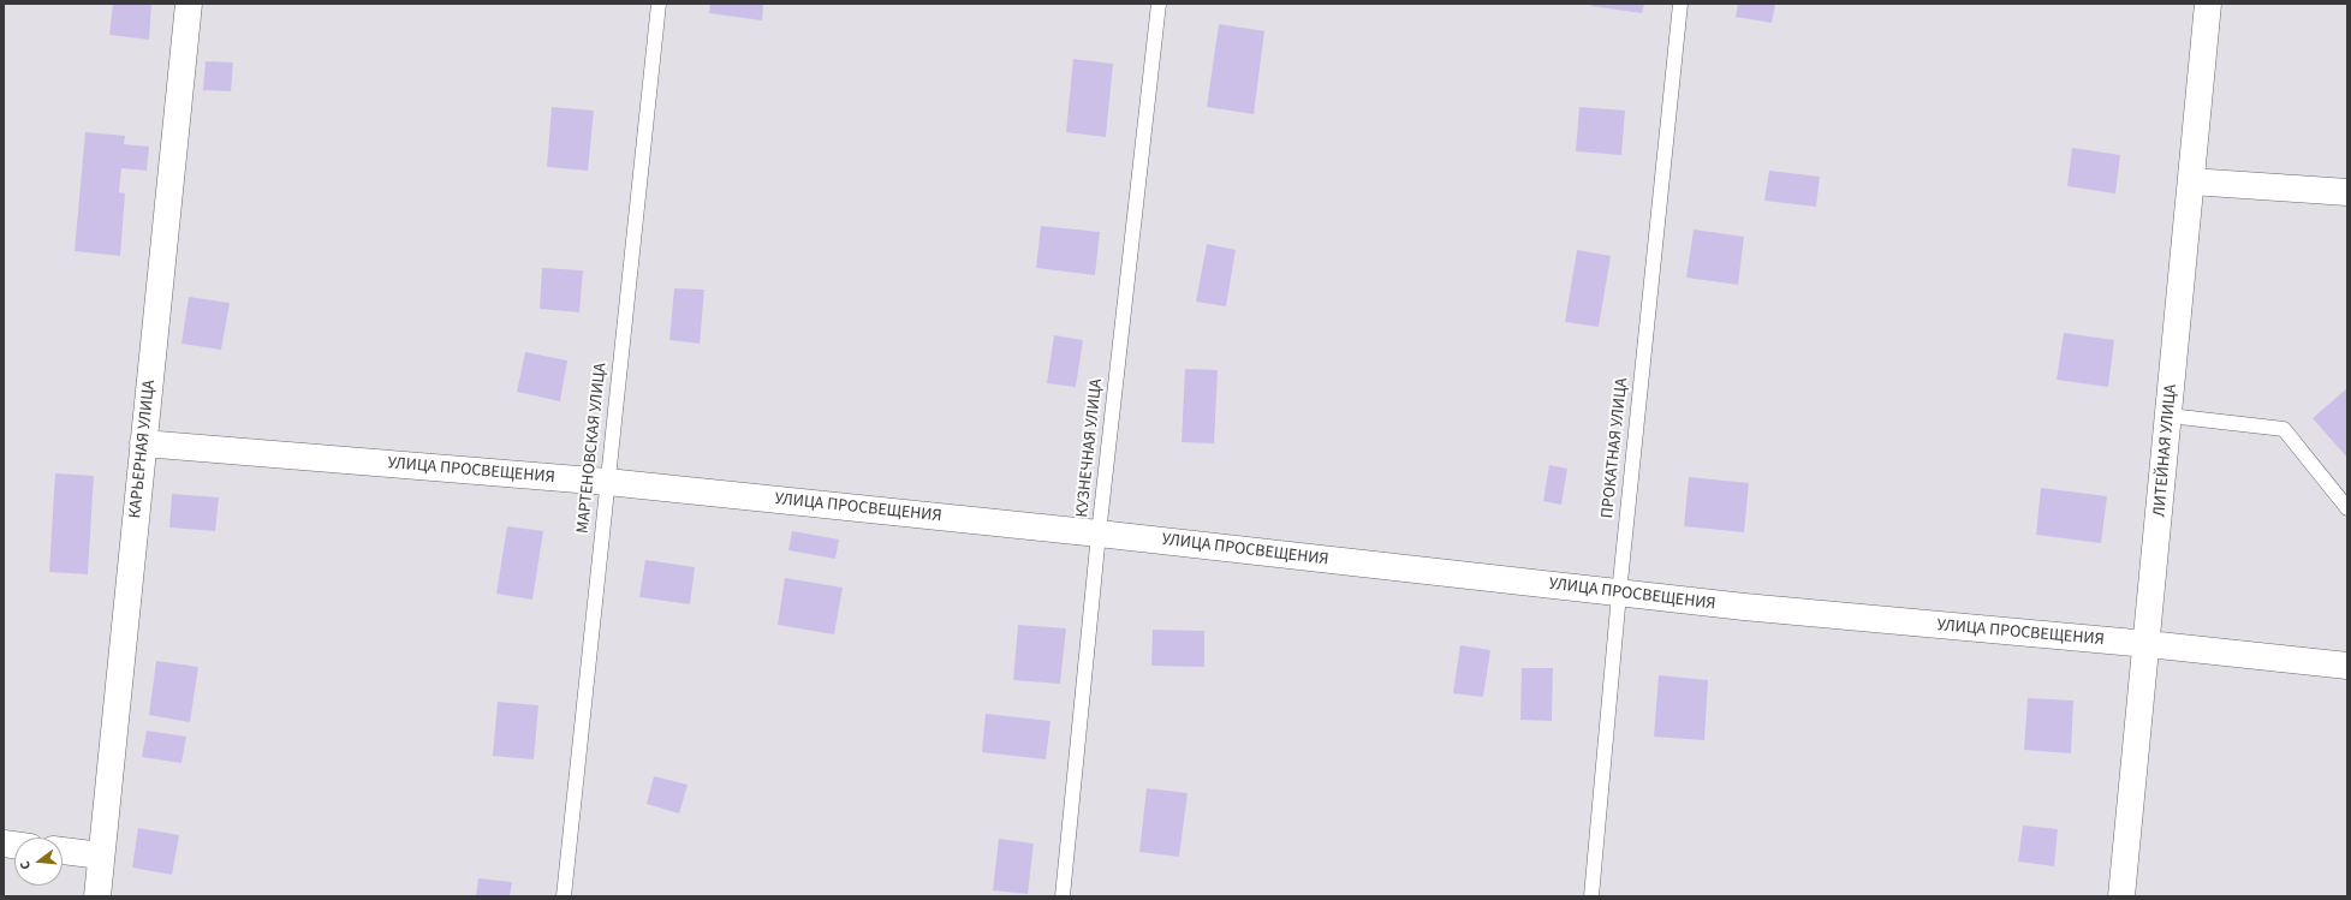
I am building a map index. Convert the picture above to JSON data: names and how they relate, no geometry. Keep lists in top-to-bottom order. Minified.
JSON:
{"streets":{"street":["КАРЬЕРНАЯ УЛИЦА","ЛИТЕЙНАЯ УЛИЦА","УЛИЦА ПРОСВЕЩЕНИЯ"],"lane":["МАРТЕНОВСКАЯ УЛИЦА","КУЗНЕЧНАЯ УЛИЦА","ПРОКАТНАЯ УЛИЦА"]},"crossings":[["МАРТЕНОВСКАЯ УЛИЦА","УЛИЦА ПРОСВЕЩЕНИЯ"],["КУЗНЕЧНАЯ УЛИЦА","УЛИЦА ПРОСВЕЩЕНИЯ"],["ПРОКАТНАЯ УЛИЦА","УЛИЦА ПРОСВЕЩЕНИЯ"],["КАРЬЕРНАЯ УЛИЦА","УЛИЦА ПРОСВЕЩЕНИЯ"],["ЛИТЕЙНАЯ УЛИЦА","УЛИЦА ПРОСВЕЩЕНИЯ"]],"north":"left"}
